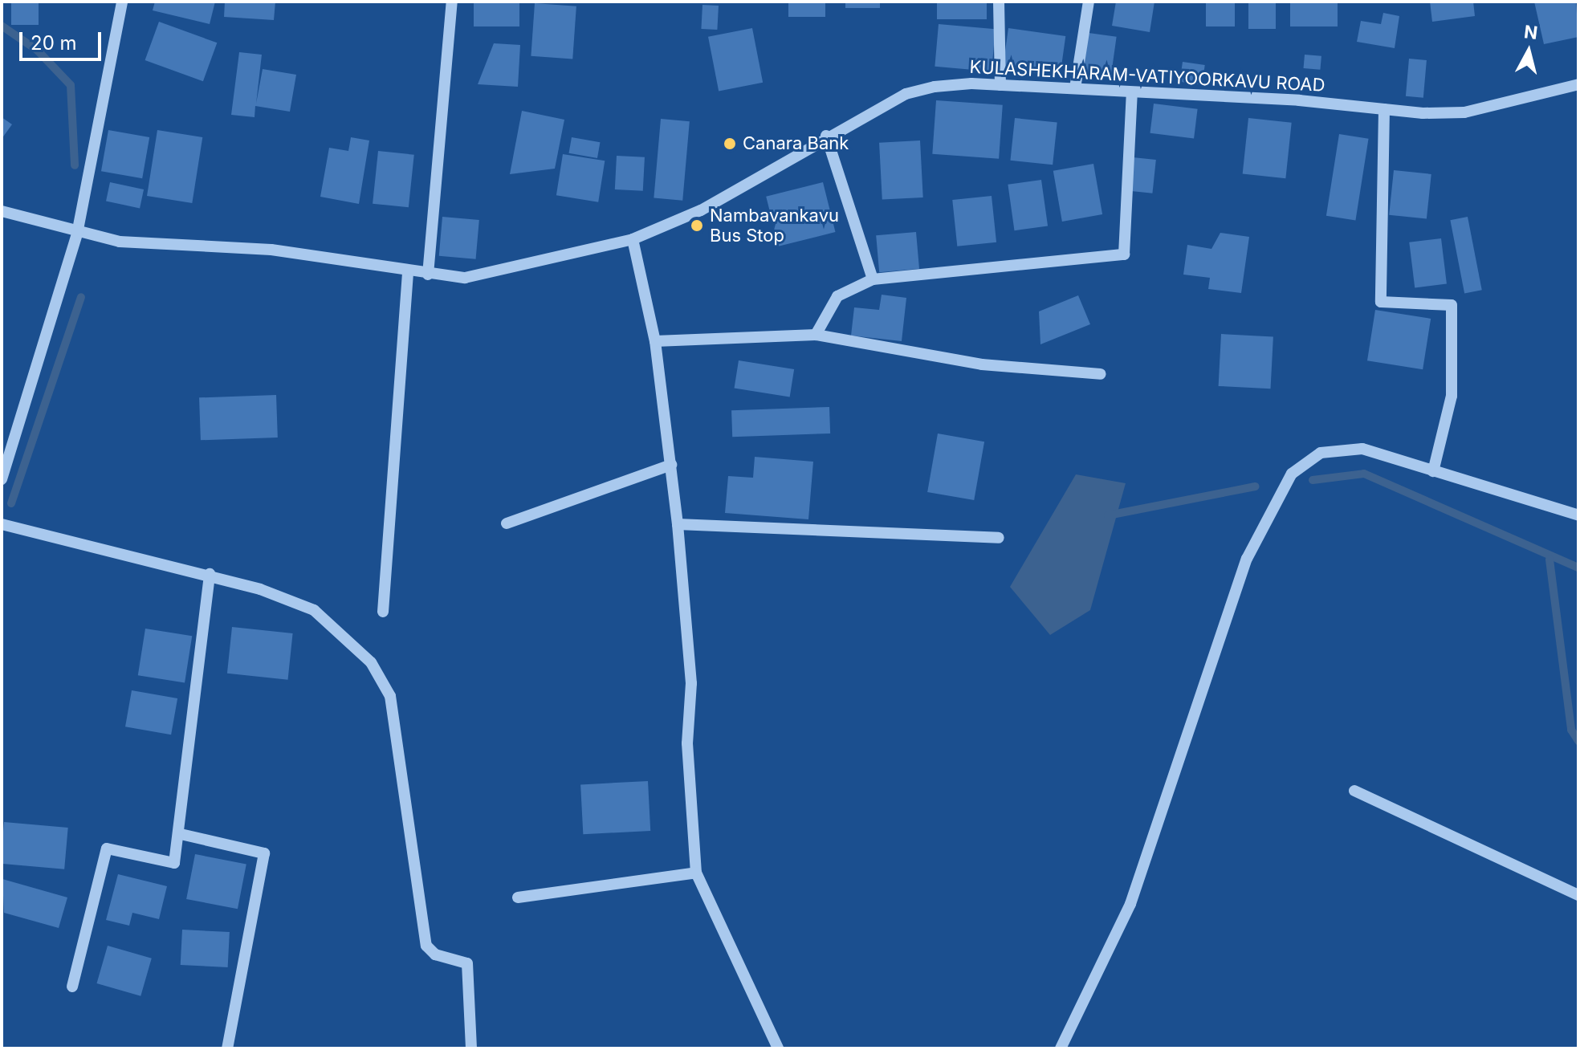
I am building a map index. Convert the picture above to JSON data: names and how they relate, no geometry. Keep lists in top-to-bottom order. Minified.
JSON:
{"streets":{"street":["KULASHEKHARAM-VATIYOORKAVU ROAD"]},"places":["Canara Bank","Nambavankavu Bus Stop"],"scale_bar":"20 m","north":"top"}
